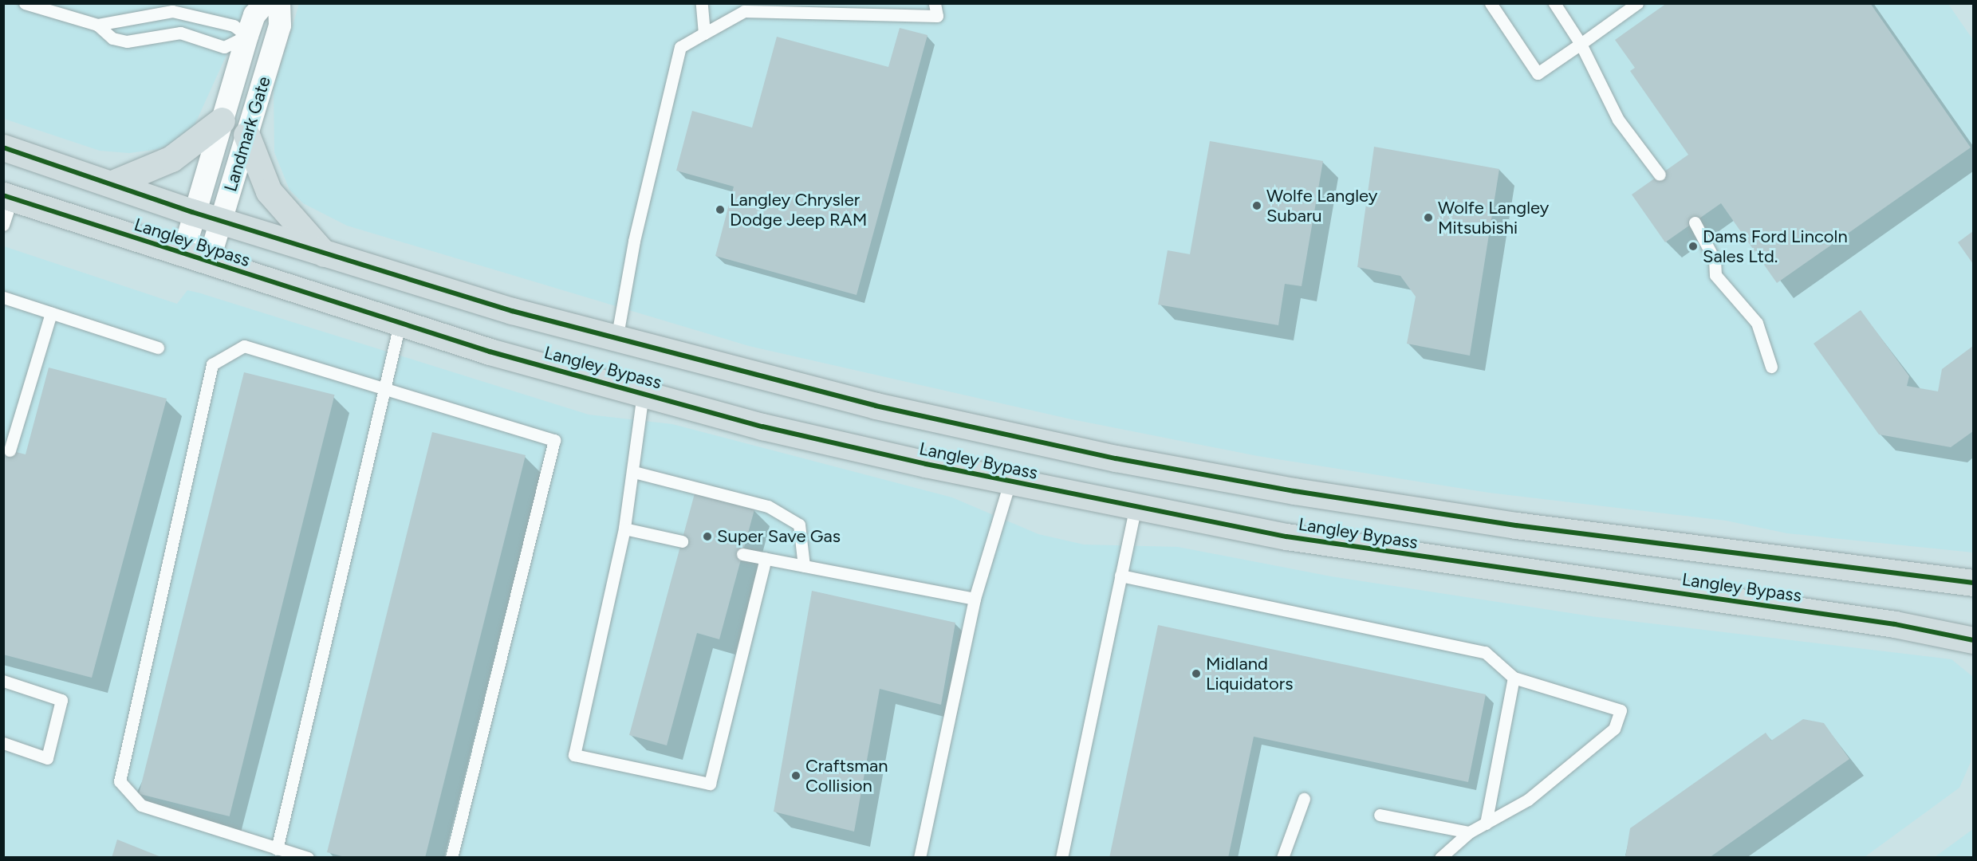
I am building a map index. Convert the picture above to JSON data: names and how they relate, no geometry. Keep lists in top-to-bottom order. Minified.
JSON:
{"streets":{"highway":["Langley Bypass"],"street":["Landmark Gate"]},"crossings":[["Landmark Gate","Langley Bypass"]],"places":["Wolfe Langley Subaru","Langley Chrysler Dodge Jeep RAM","Wolfe Langley Mitsubishi","Dams Ford Lincoln Sales Ltd.","Super Save Gas","Midland Liquidators","Craftsman Collision"]}
